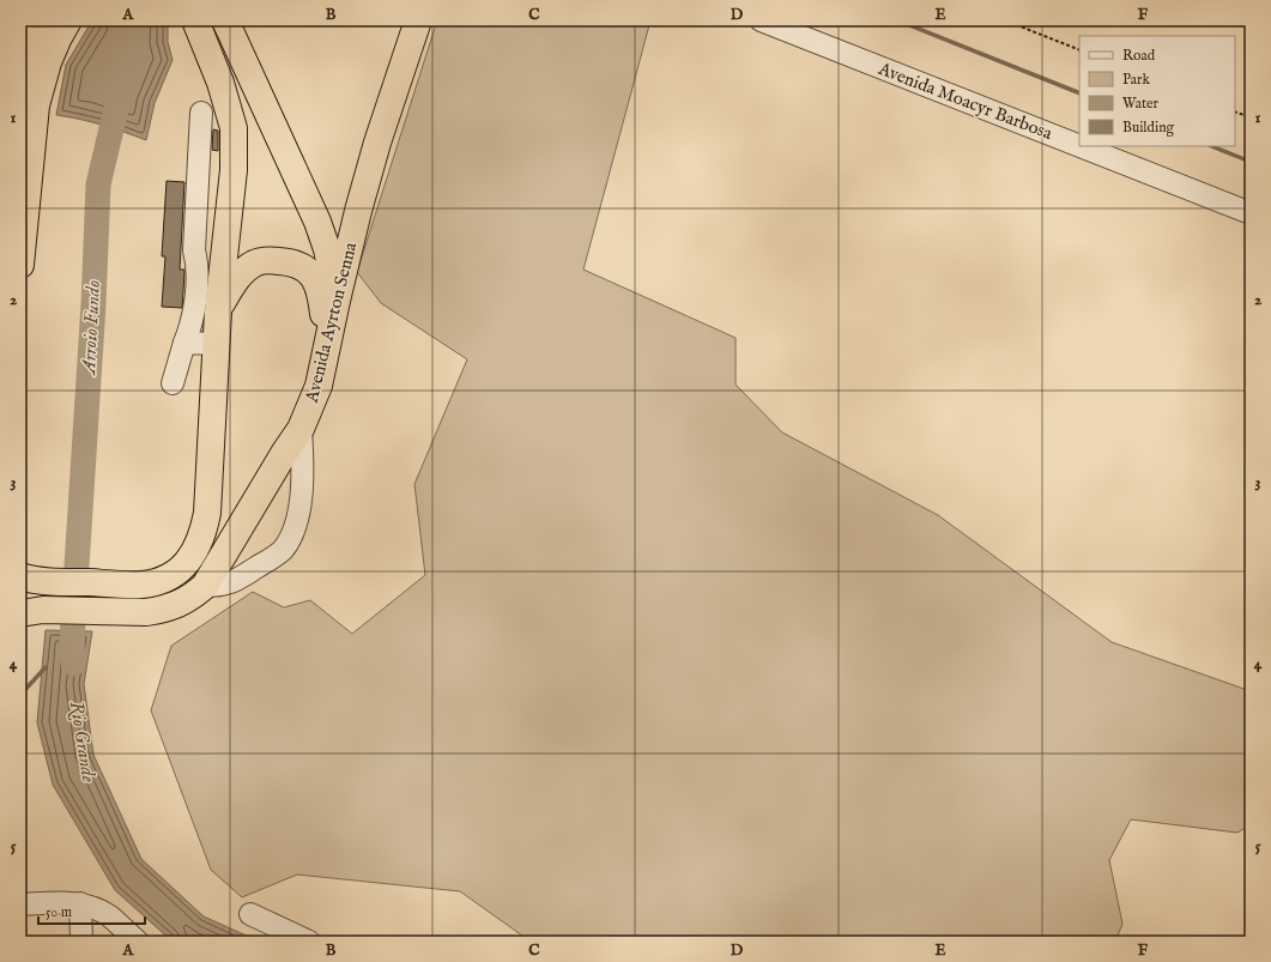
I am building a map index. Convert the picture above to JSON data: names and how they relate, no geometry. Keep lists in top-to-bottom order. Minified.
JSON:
{"streets":{"highway":["Avenida Ayrton Senna"],"street":["Avenida Moacyr Barbosa"]},"water":["Arroio Fundo","Rio Grande"],"legend":["Road","Park","Water","Building"],"scale_bar":"50 m","grid":{"columns":["A","B","C","D","E","F"],"rows":["1","2","3","4","5"]}}
